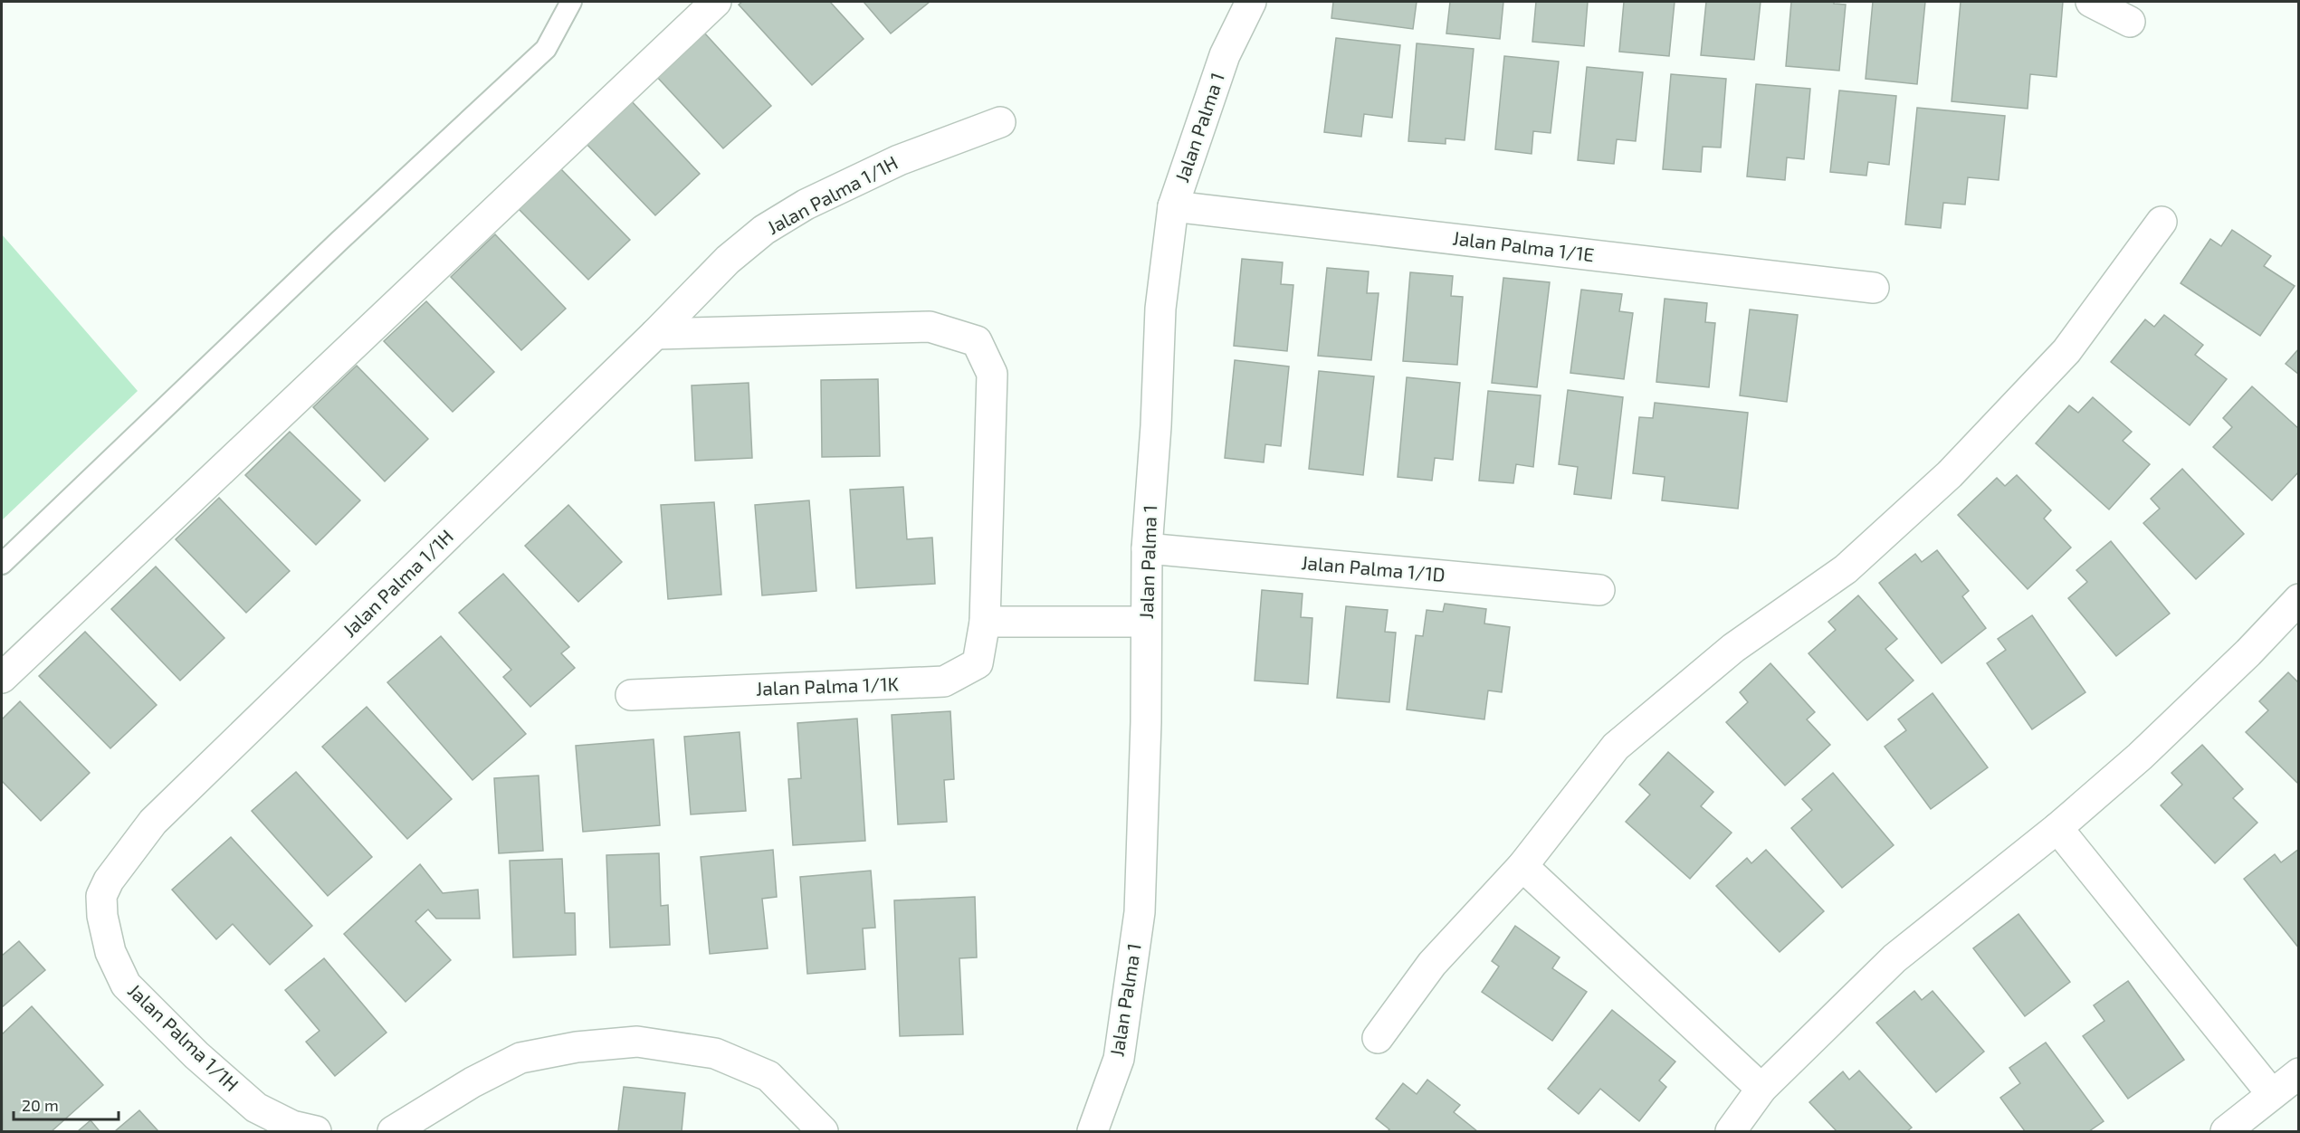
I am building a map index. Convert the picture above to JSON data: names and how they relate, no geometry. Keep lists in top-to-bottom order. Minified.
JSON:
{"streets":{"street":["Jalan Palma 1","Jalan Palma 1/1H","Jalan Palma 1/1E","Jalan Palma 1/1D","Jalan Palma 1/1K"]},"crossings":[["Jalan Palma 1","Jalan Palma 1/1E"],["Jalan Palma 1","Jalan Palma 1/1D"]],"scale_bar":"20 m"}
